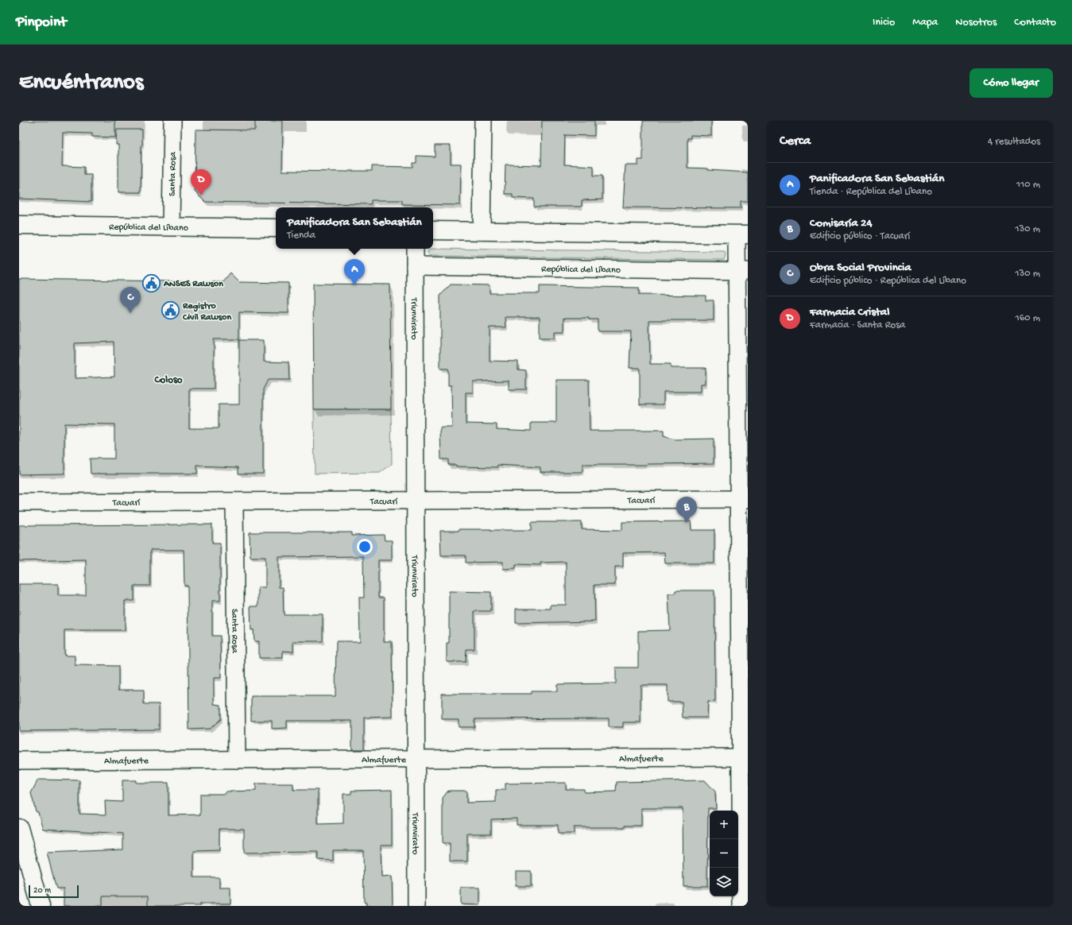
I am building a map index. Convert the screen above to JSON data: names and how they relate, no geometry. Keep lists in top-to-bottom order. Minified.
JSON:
{"streets":{"main road":["República del Líbano"],"street":["Santa Rosa","Triunvirato","Tacuarí","Almafuerte"]},"crossings":[["Santa Rosa","República del Líbano"],["Santa Rosa","Tacuarí"],["Santa Rosa","Almafuerte"],["República del Líbano","Triunvirato"],["Triunvirato","Tacuarí"],["Triunvirato","Almafuerte"]],"districts":["Coloso"],"places":{"public building":["ANSES Rawson","Registro Civil Rawson"]},"scale_bar":"20 m","page":{"header":"Pinpoint","nav":["Inicio","Mapa","Nosotros","Contacto"],"buttons":"Cómo llegar","title":"Encuéntranos","heading":["Cerca","4 resultados"],"list":[{"mark":"A","name":"Panificadora San Sebastián","note":"Tienda · República del Líbano","value":"110 m"},{"mark":"B","name":"Comisaría 24","note":"Edificio público · Tacuarí","value":"130 m"},{"mark":"C","name":"Obra Social Provincia","note":"Edificio público · República del Líbano","value":"130 m"},{"mark":"D","name":"Farmacia Cristal","note":"Farmacia · Santa Rosa","value":"160 m"}],"pins":["D","A","C","B"],"popup":["Panificadora San Sebastián","Tienda"],"map_buttons":["+","−"],"scale":"20 m"}}
